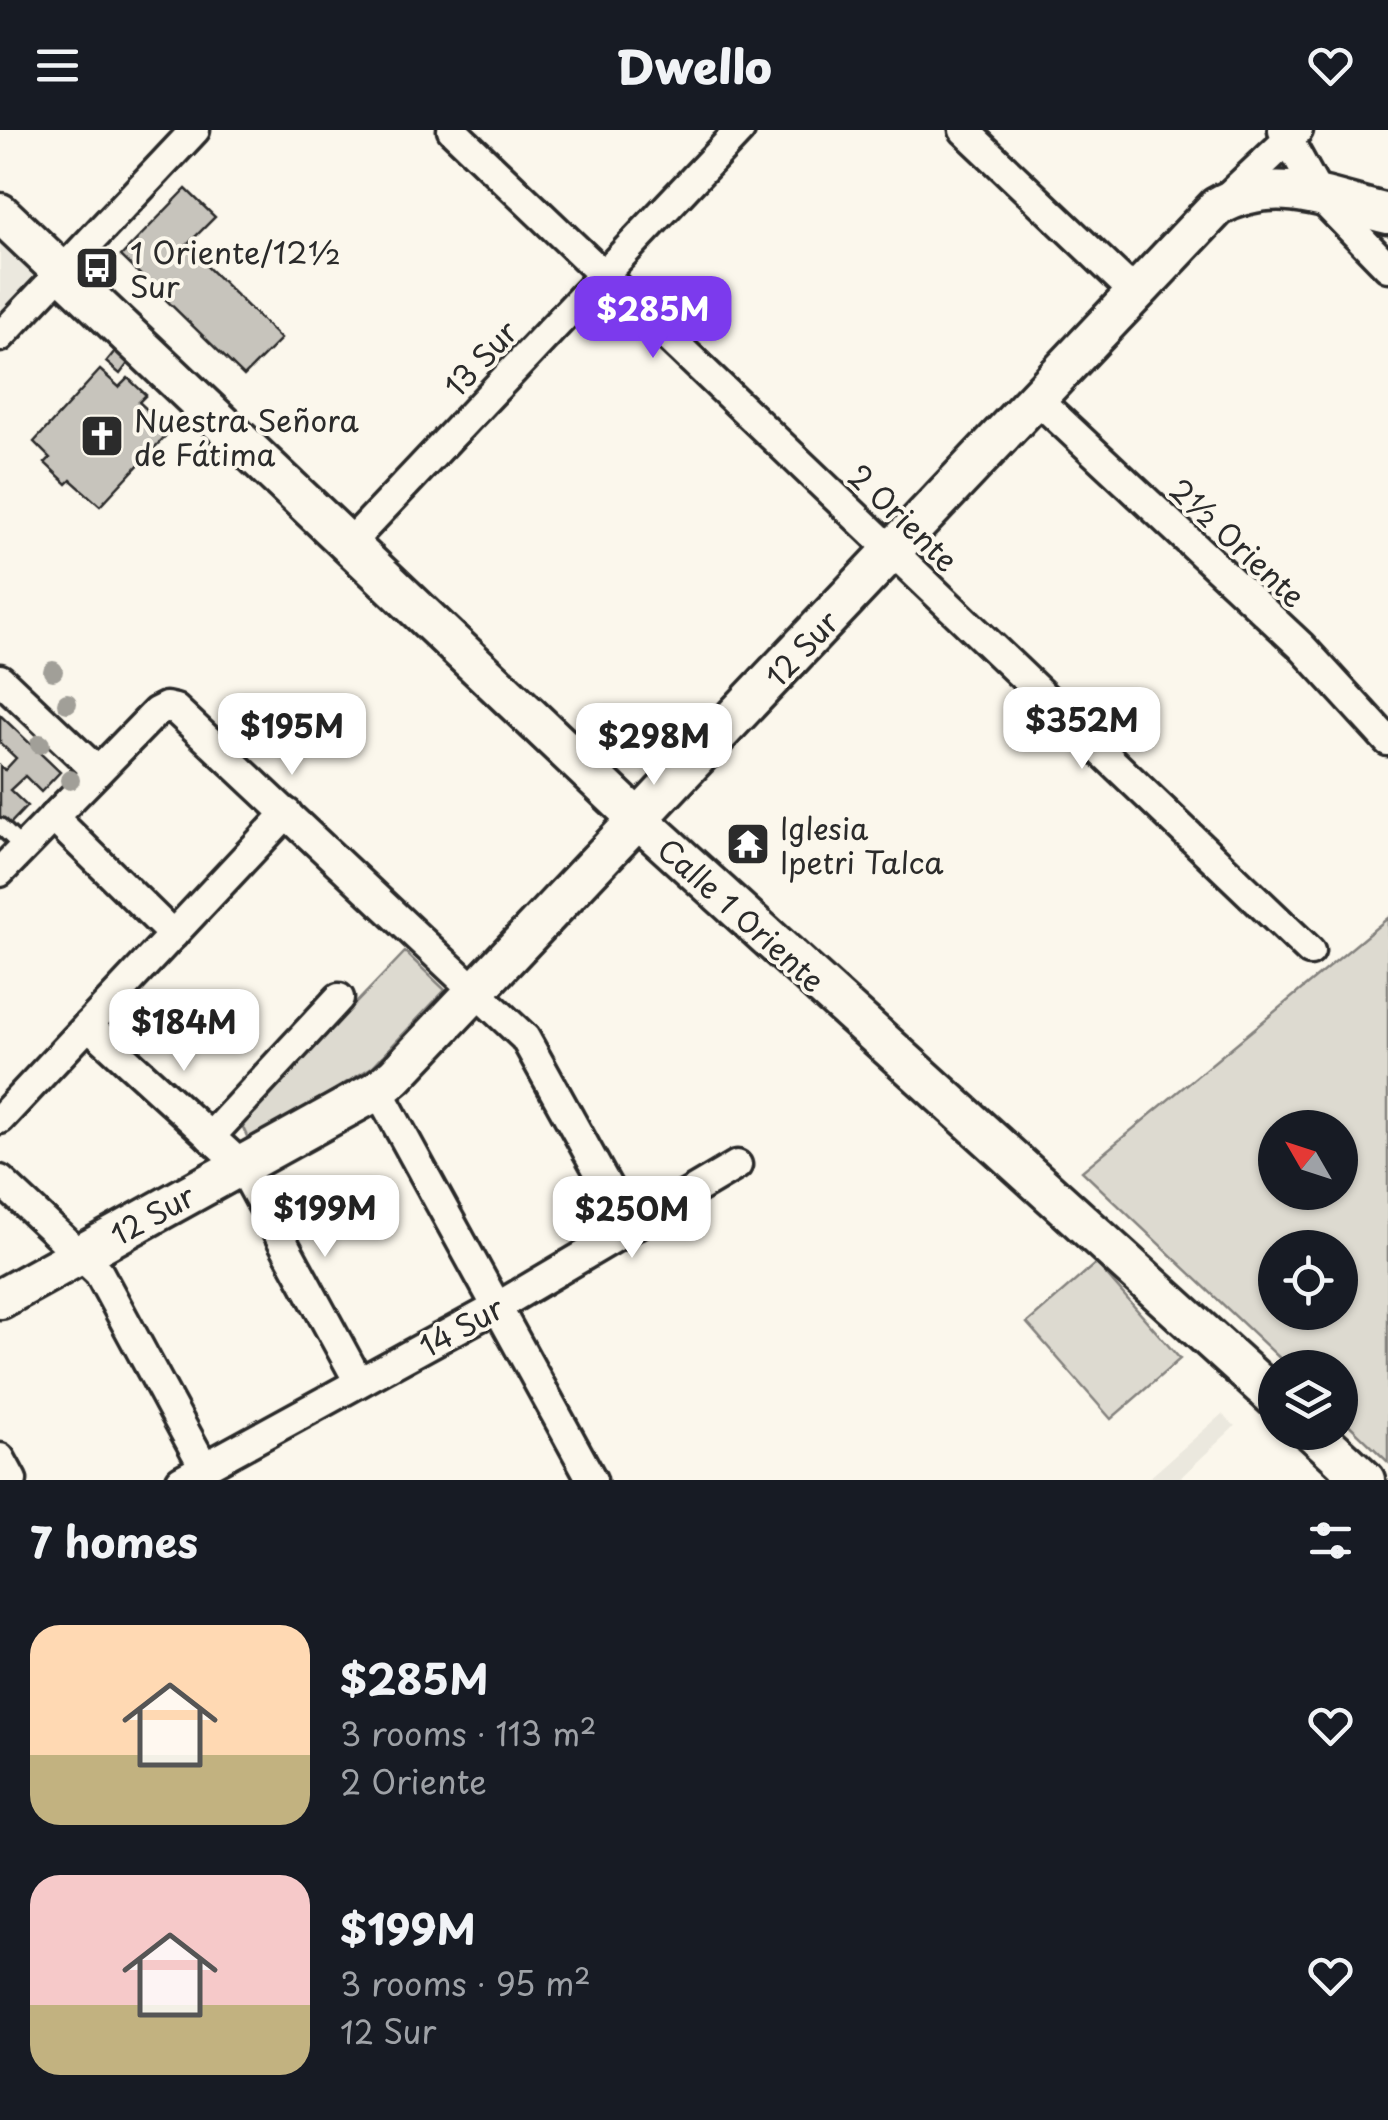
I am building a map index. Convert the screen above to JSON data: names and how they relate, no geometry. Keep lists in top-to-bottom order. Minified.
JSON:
{"streets":{"street":["13 Sur","2 Oriente","2½ Oriente","12 Sur","Calle 1 Oriente","14 Sur"]},"crossings":[["13 Sur","2 Oriente"],["13 Sur","Calle 1 Oriente"],["2 Oriente","12 Sur"],["2½ Oriente","12 Sur"],["12 Sur","Calle 1 Oriente"]],"places":{"bus stop":["1 Oriente/12½ Sur"],"church":["Nuestra Señora de Fátima"],"temple":["Iglesia Ipetri Talca"]},"north":"top left","page":{"header":"Dwello","price":["$285M","$352M","$195M","$298M","$184M","$199M","$250M"],"heading":"7 homes","list":[{"name":"$285M","note":"3 rooms · 113 m² · 2 Oriente"},{"name":"$199M","note":"3 rooms · 95 m² · 12 Sur"}]}}
